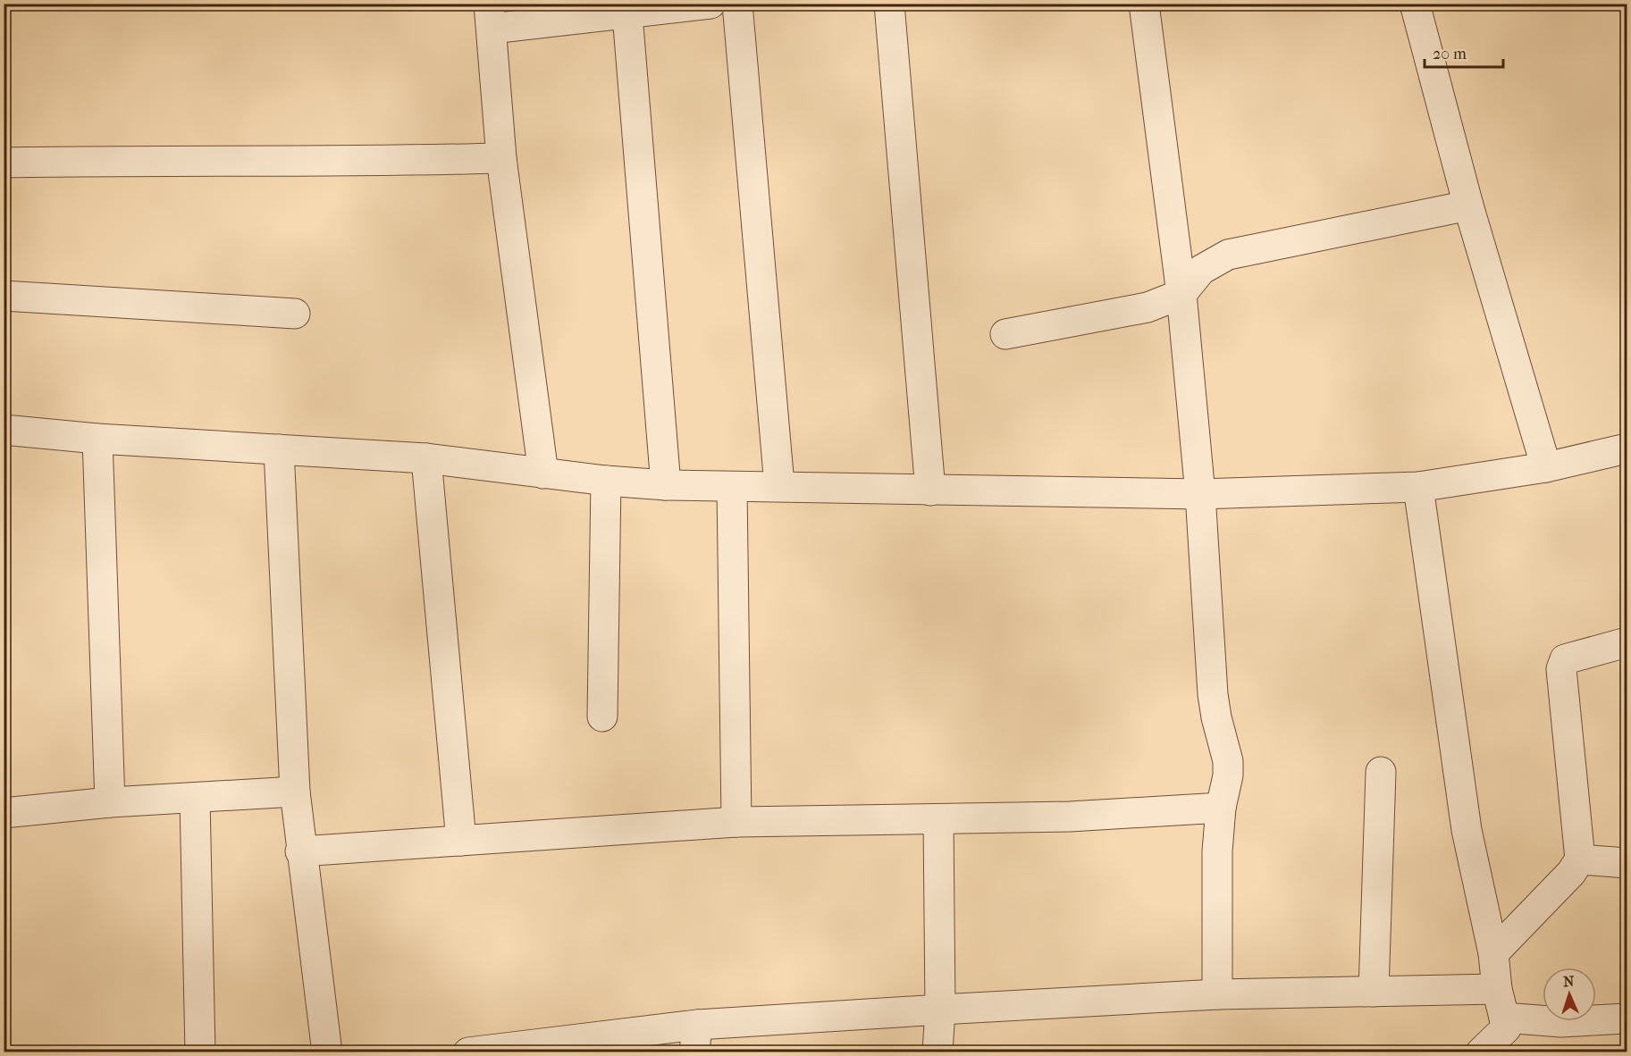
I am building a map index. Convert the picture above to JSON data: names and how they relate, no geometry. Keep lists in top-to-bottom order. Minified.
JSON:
{"scale_bar":"20 m","north":"top"}
